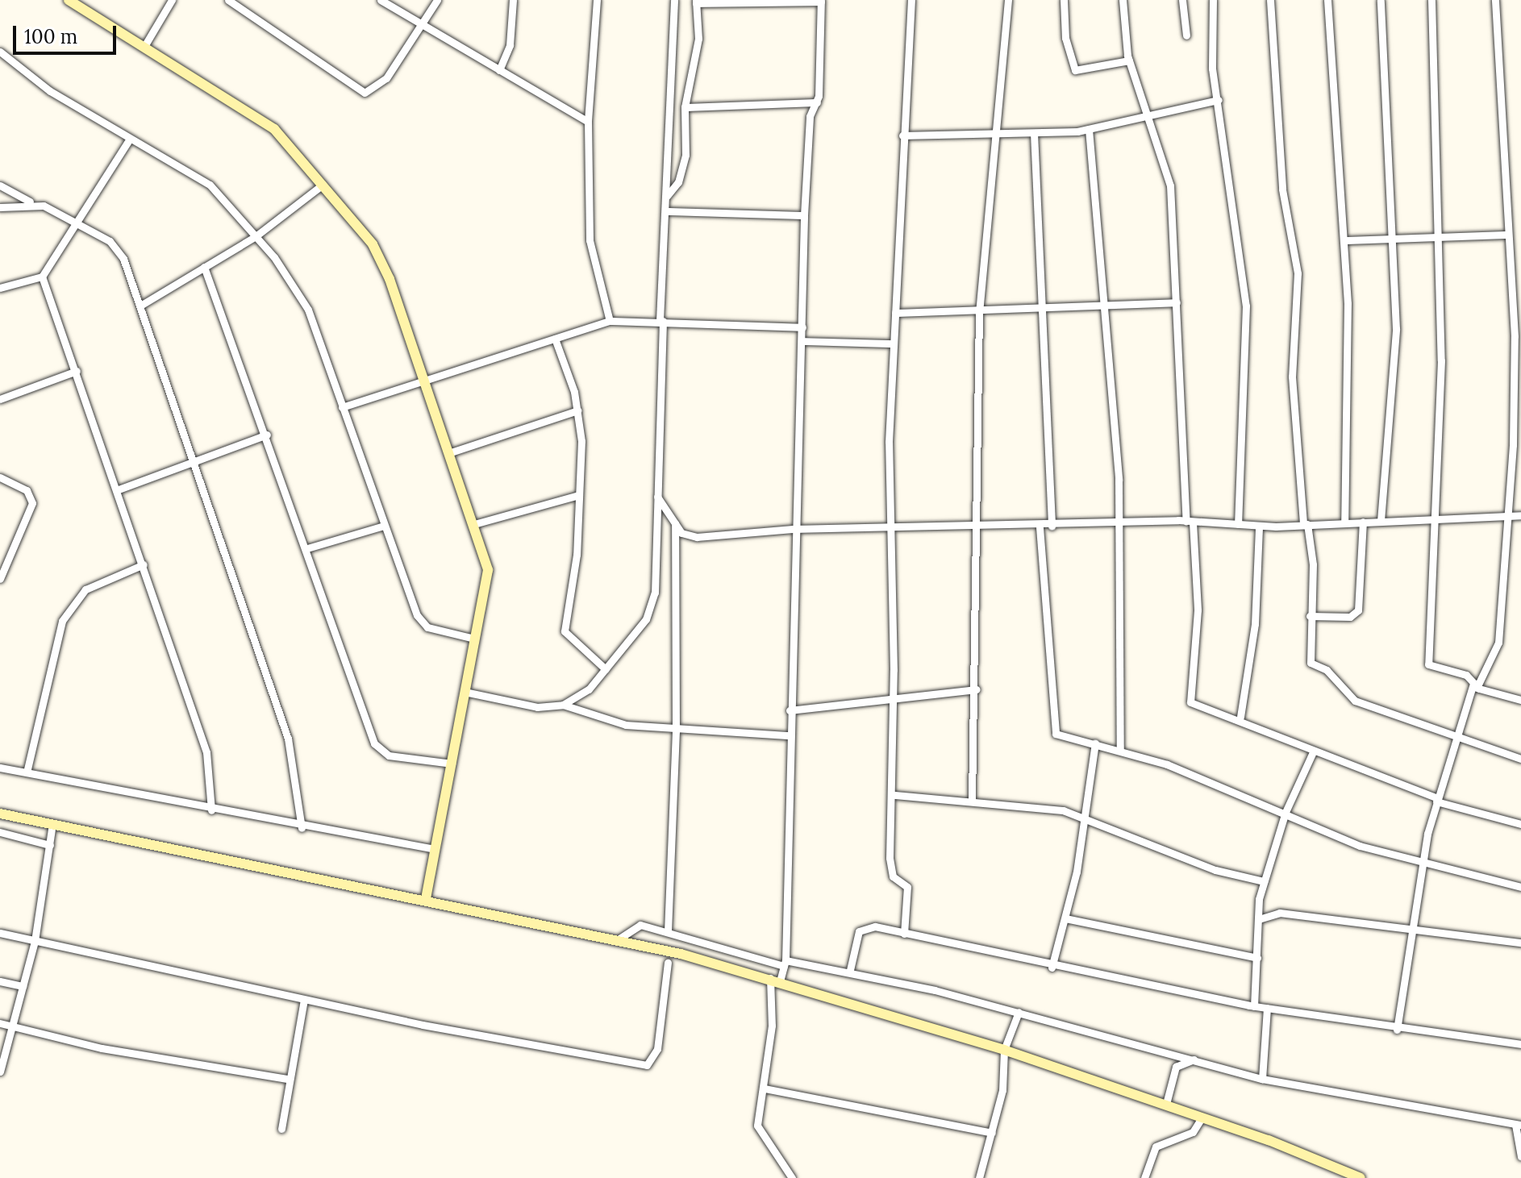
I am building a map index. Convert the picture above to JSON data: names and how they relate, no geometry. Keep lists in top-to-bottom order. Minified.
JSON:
{"scale_bar":"100 m"}
